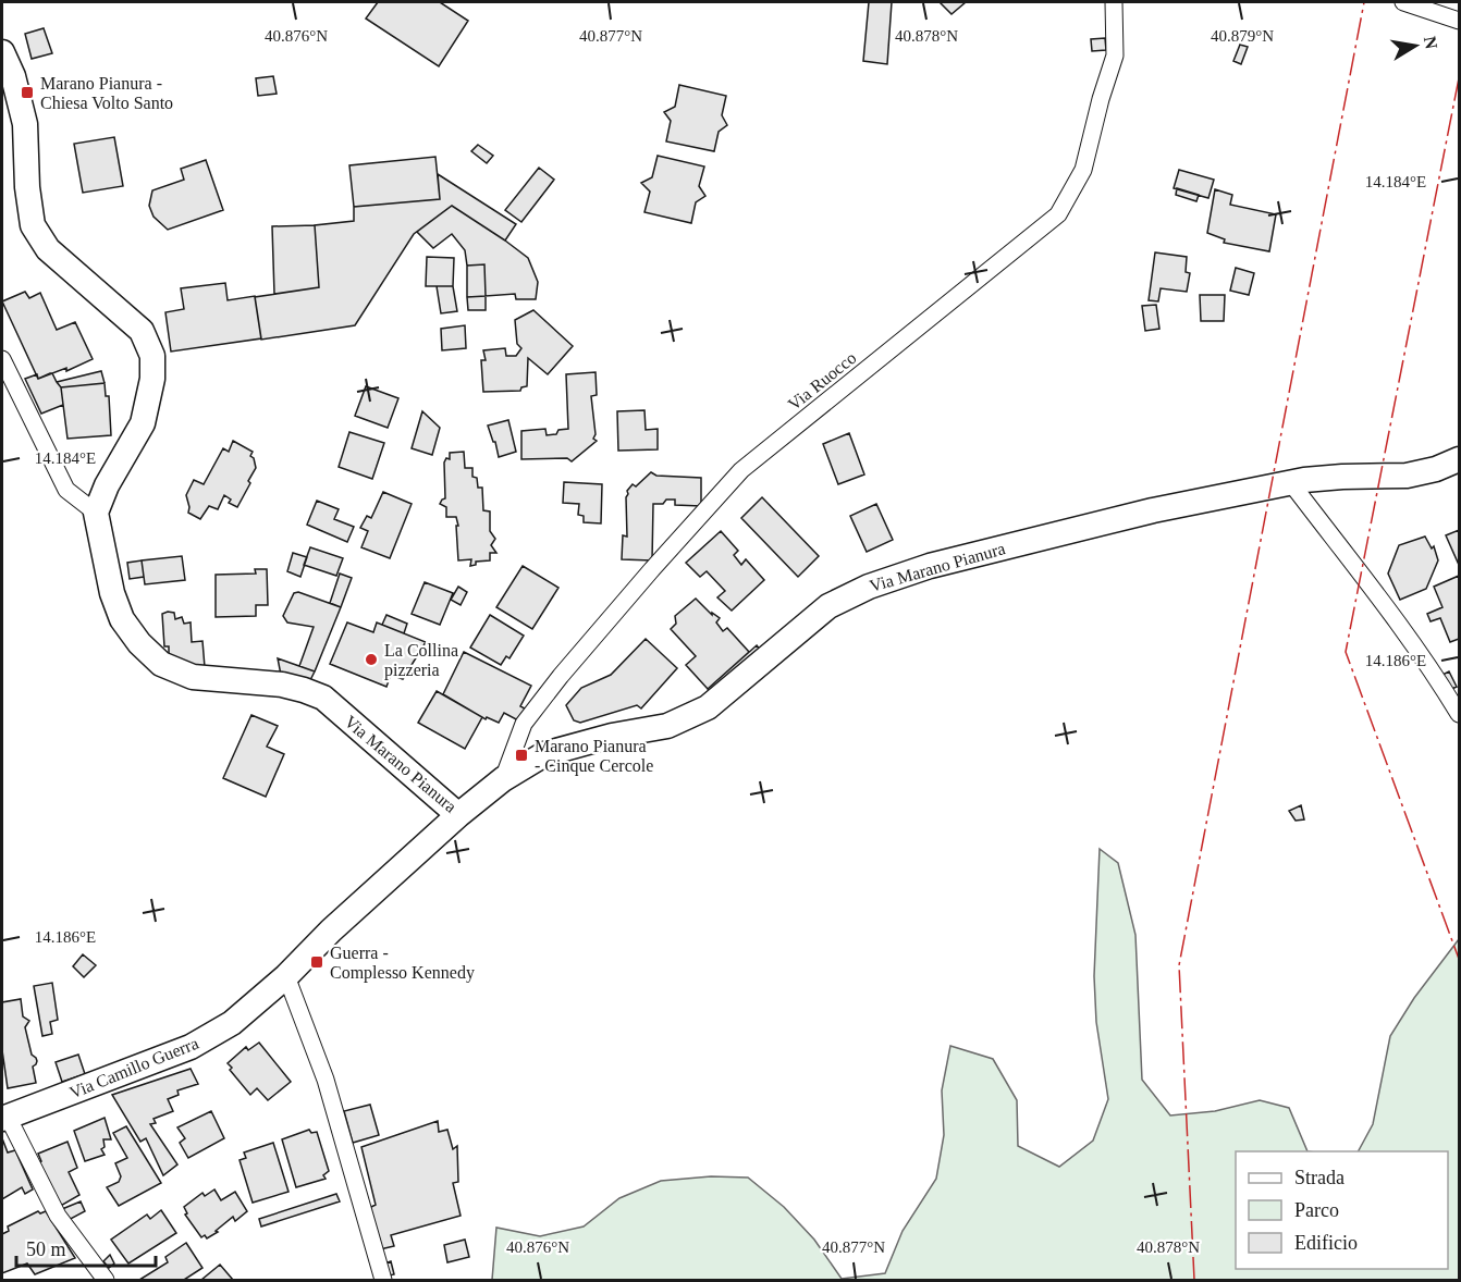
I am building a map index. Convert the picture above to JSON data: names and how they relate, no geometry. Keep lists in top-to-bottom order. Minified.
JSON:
{"streets":{"street":["Via Ruocco","Via Marano Pianura","Via Camillo Guerra"]},"crossings":[["Via Ruocco","Via Marano Pianura"],["Via Marano Pianura","Via Camillo Guerra"]],"places":{"transit":["Marano Pianura - Chiesa Volto Santo","Marano Pianura - Cinque Cercole","Guerra - Complesso Kennedy"],"other":["La Collina pizzeria"]},"legend":["Strada","Parco","Edificio"],"scale_bar":"50 m","north":"right","coordinates":["40.876°N","40.877°N","40.878°N","40.879°N","14.184°E","14.186°E"]}
